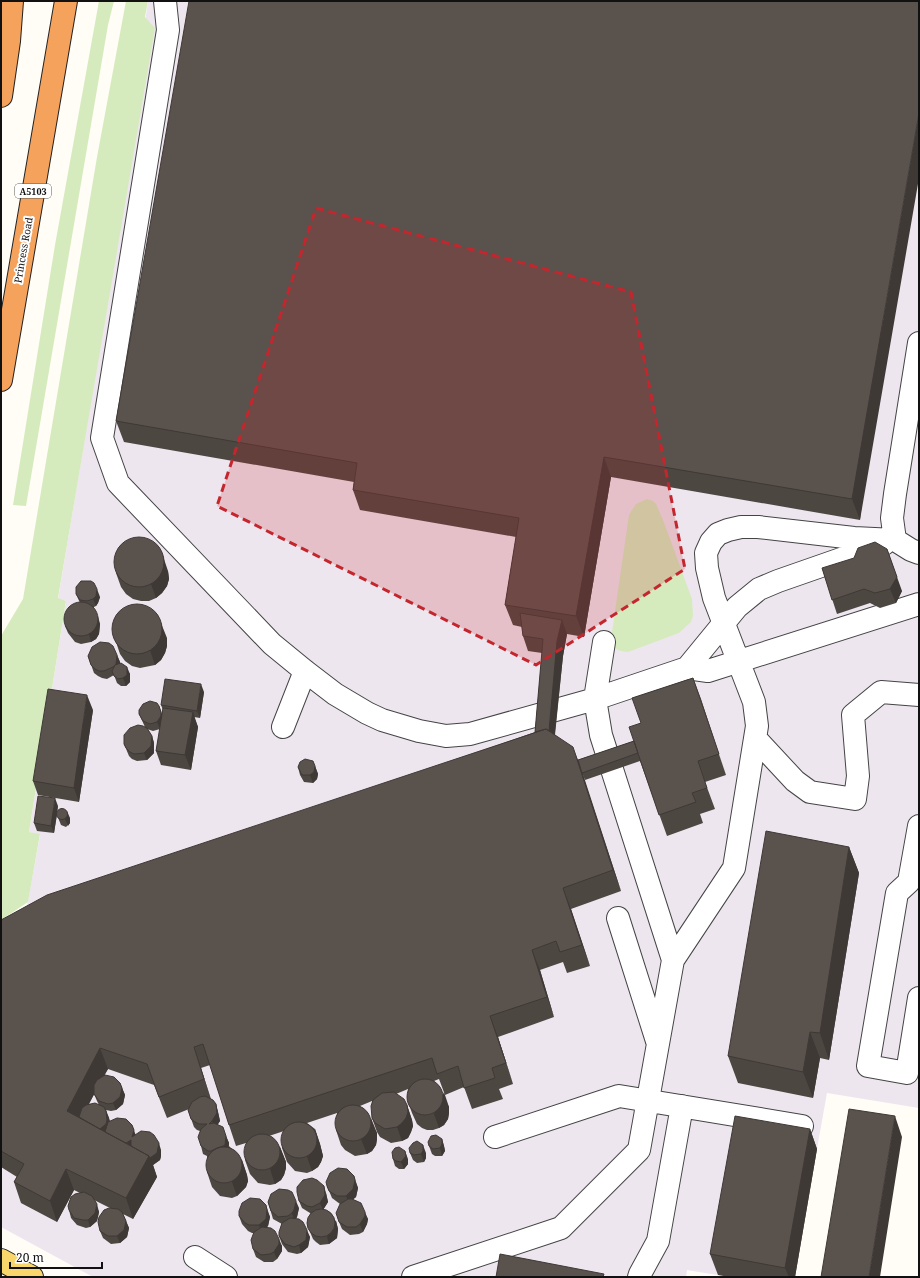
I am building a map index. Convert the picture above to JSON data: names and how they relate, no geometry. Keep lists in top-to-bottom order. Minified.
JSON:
{"streets":{"highway":["A5103","Princess Road"]},"scale_bar":"20 m"}
